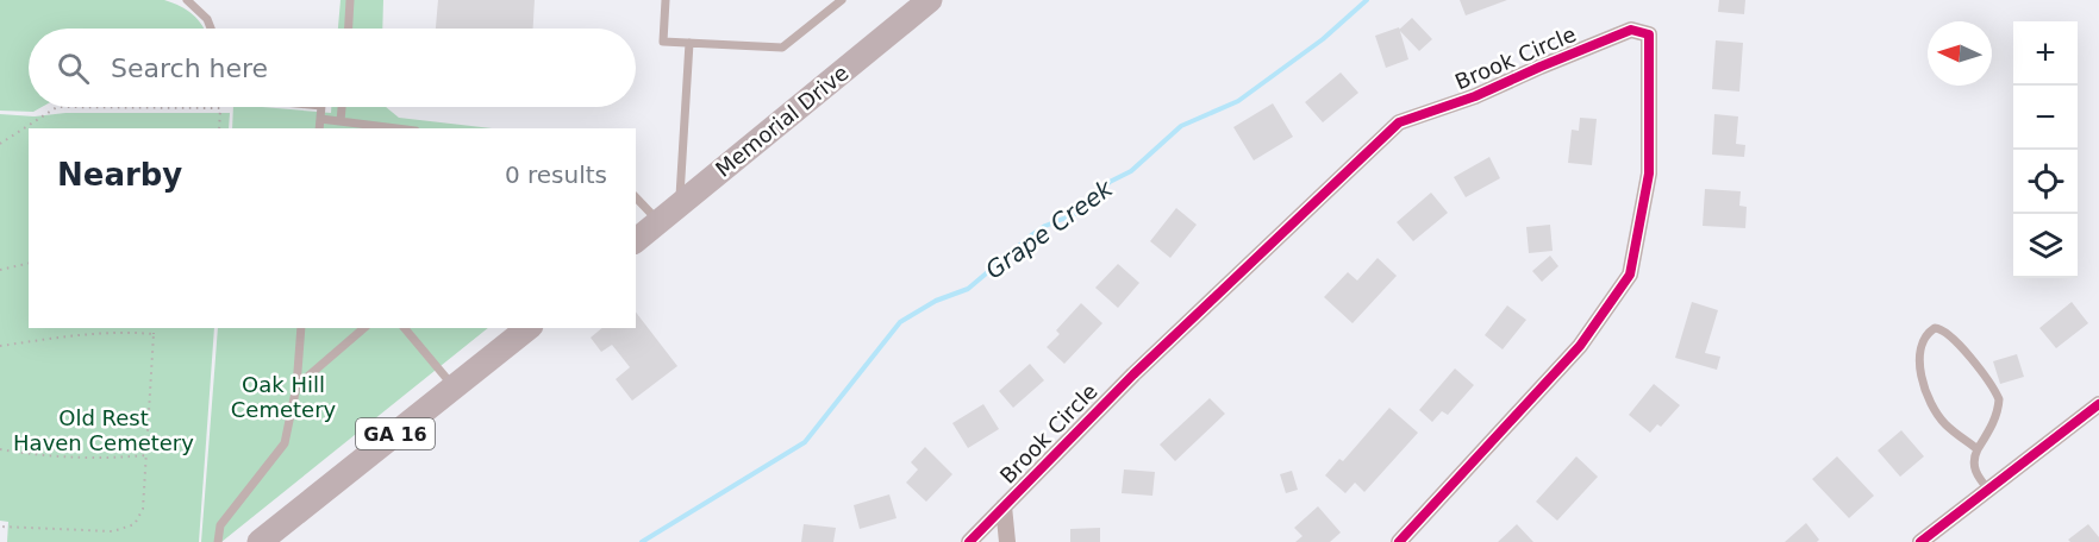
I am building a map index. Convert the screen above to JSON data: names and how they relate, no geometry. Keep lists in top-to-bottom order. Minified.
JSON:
{"streets":{"main road":["Memorial Drive","GA 16"],"street":["Brook Circle"]},"water":["Grape Creek"],"parks":["Oak Hill Cemetery","Old Rest Haven Cemetery"],"north":"left","page":{"map_buttons":["+","−"],"search":"Search here","heading":["Nearby","0 results"]}}
